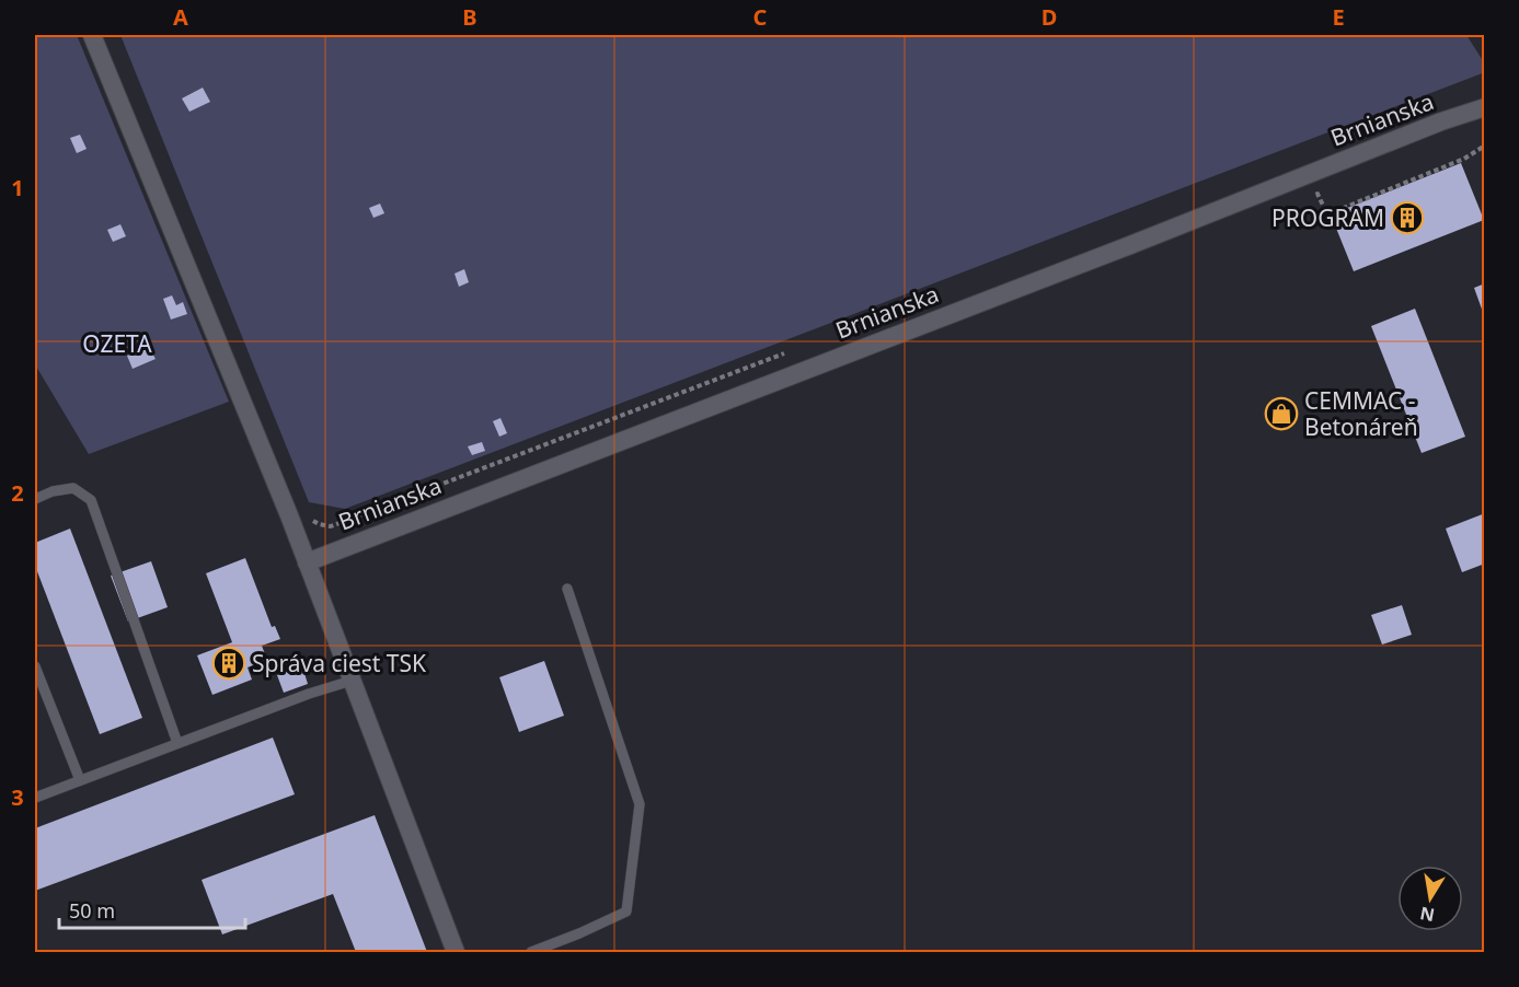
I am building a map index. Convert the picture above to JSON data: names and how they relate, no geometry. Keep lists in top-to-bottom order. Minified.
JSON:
{"streets":{"street":["Brnianska"]},"parks":["OZETA"],"places":{"building":["PROGRAM","Správa ciest TSK"],"shop":["CEMMAC - Betonáreň"]},"scale_bar":"50 m","north":"bottom","grid":{"columns":["A","B","C","D","E"],"rows":["1","2","3"]}}
